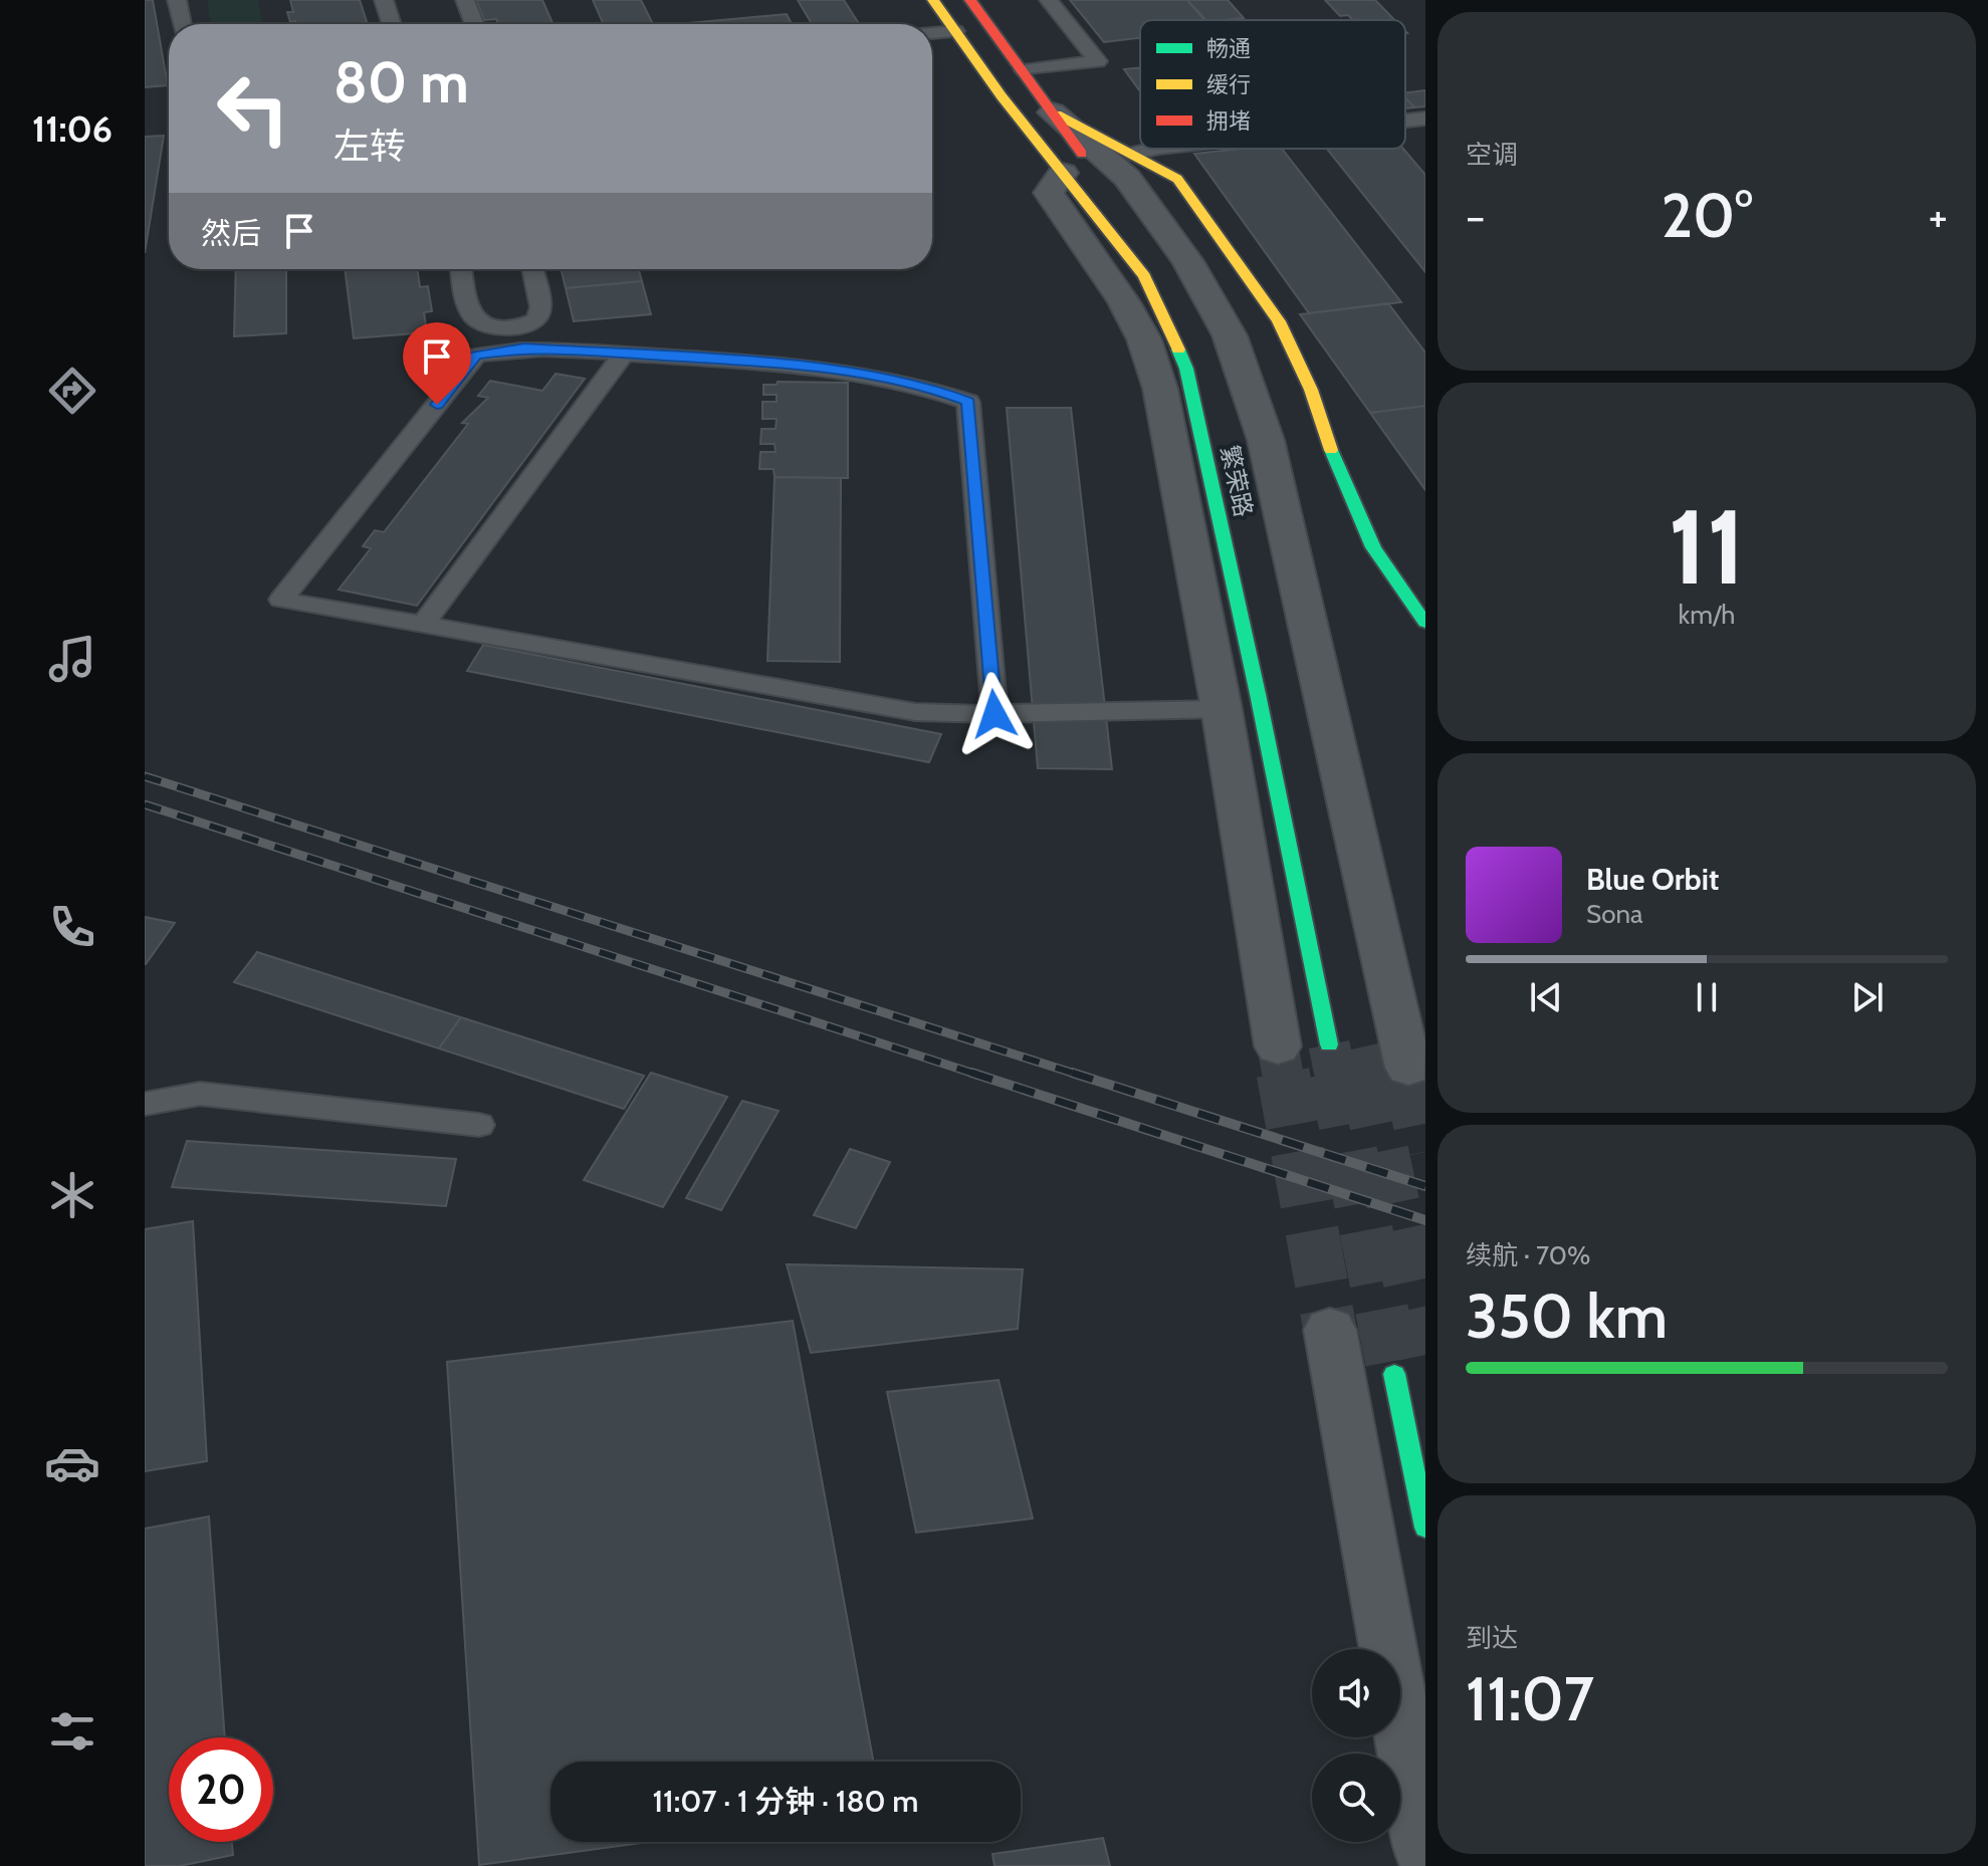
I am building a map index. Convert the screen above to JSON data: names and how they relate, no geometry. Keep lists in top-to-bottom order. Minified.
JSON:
{"streets":{"main road":["繁荣路"]},"legend":["畅通","缓行","拥堵"],"page":{"tabs":"11:06","tile":["空调",["11","km/h"],["续航 · 70%","350 km"],["到达","11:07"]],"turn":["80 m","左转"],"heat":["−","20°","+"],"then":"然后","song":["Blue Orbit","Sona"],"limit":"20","trip":"11:07 · 1 分钟 · 180 m"}}
